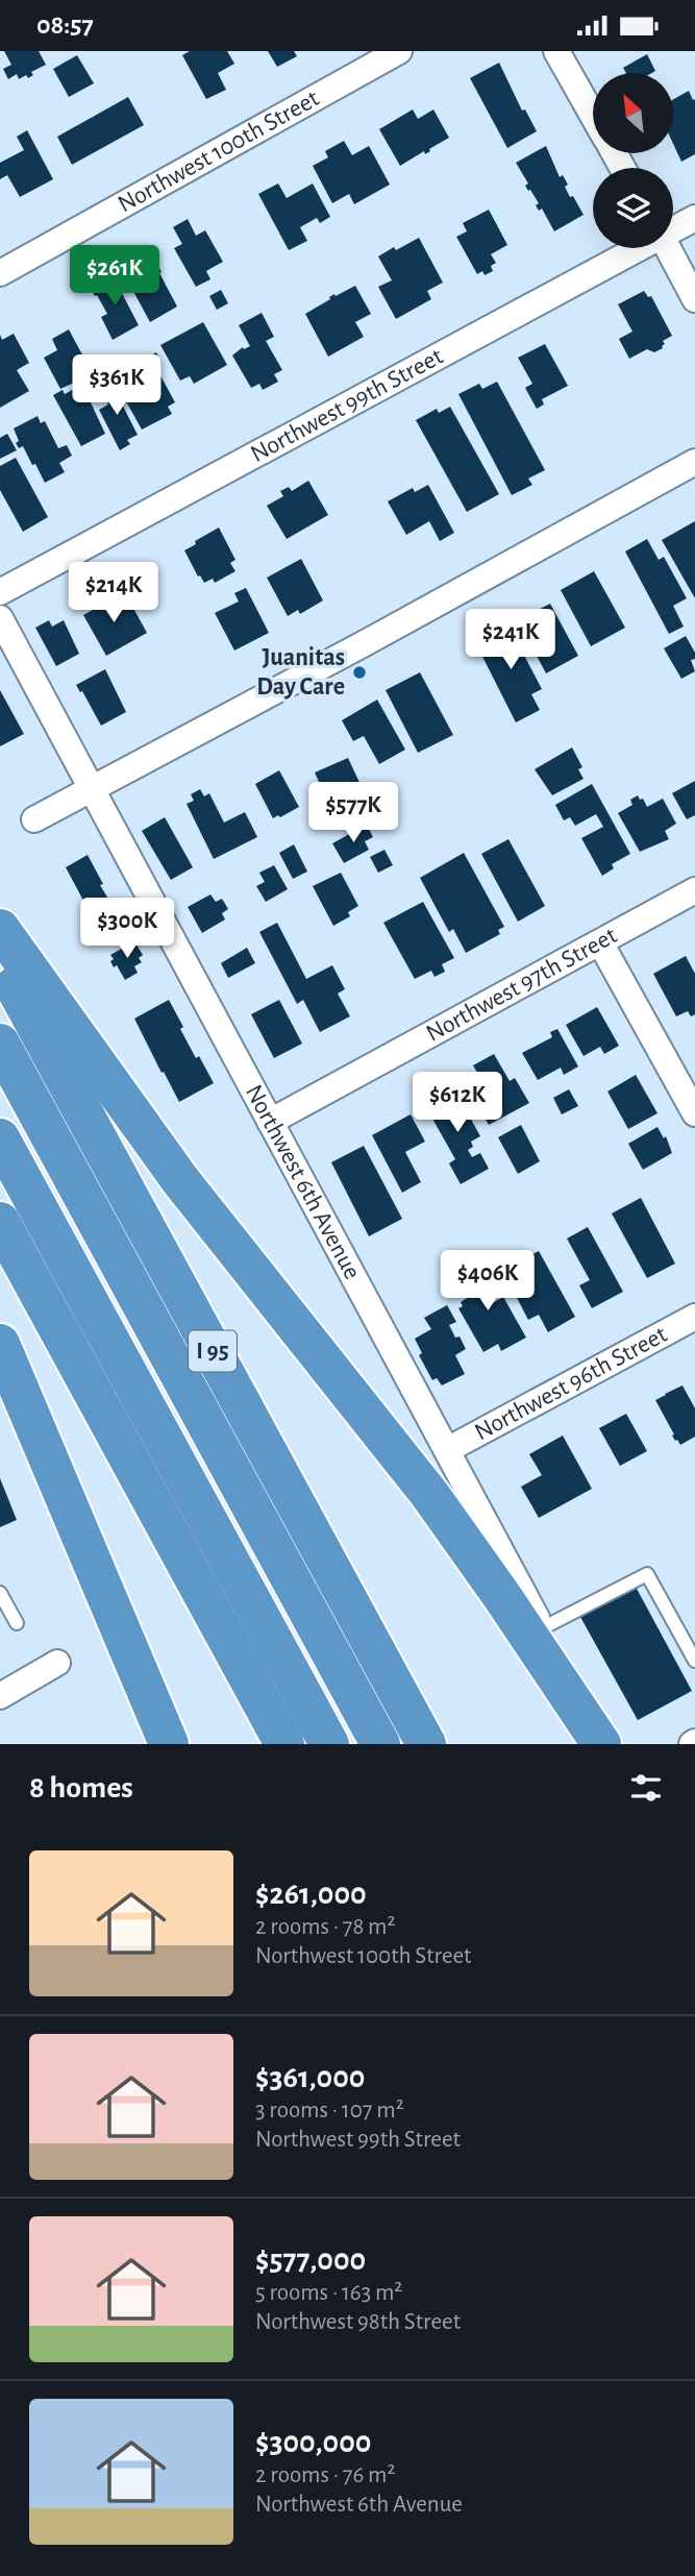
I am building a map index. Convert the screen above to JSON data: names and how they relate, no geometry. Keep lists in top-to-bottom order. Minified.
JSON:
{"streets":{"highway":["I 95"],"street":["Northwest 100th Street","Northwest 99th Street","Northwest 97th Street","Northwest 6th Avenue","Northwest 96th Street"]},"crossings":[["Northwest 97th Street","Northwest 6th Avenue"],["Northwest 6th Avenue","Northwest 96th Street"]],"places":["Juanitas Day Care"],"north":"top left","page":{"status":"08:57","price":["$261K","$361K","$214K","$241K","$577K","$300K","$612K","$406K"],"heading":"8 homes","list":[{"name":"$261,000","note":"2 rooms · 78 m² · Northwest 100th Street"},{"name":"$361,000","note":"3 rooms · 107 m² · Northwest 99th Street"},{"name":"$577,000","note":"5 rooms · 163 m² · Northwest 98th Street"},{"name":"$300,000","note":"2 rooms · 76 m² · Northwest 6th Avenue"}]}}
